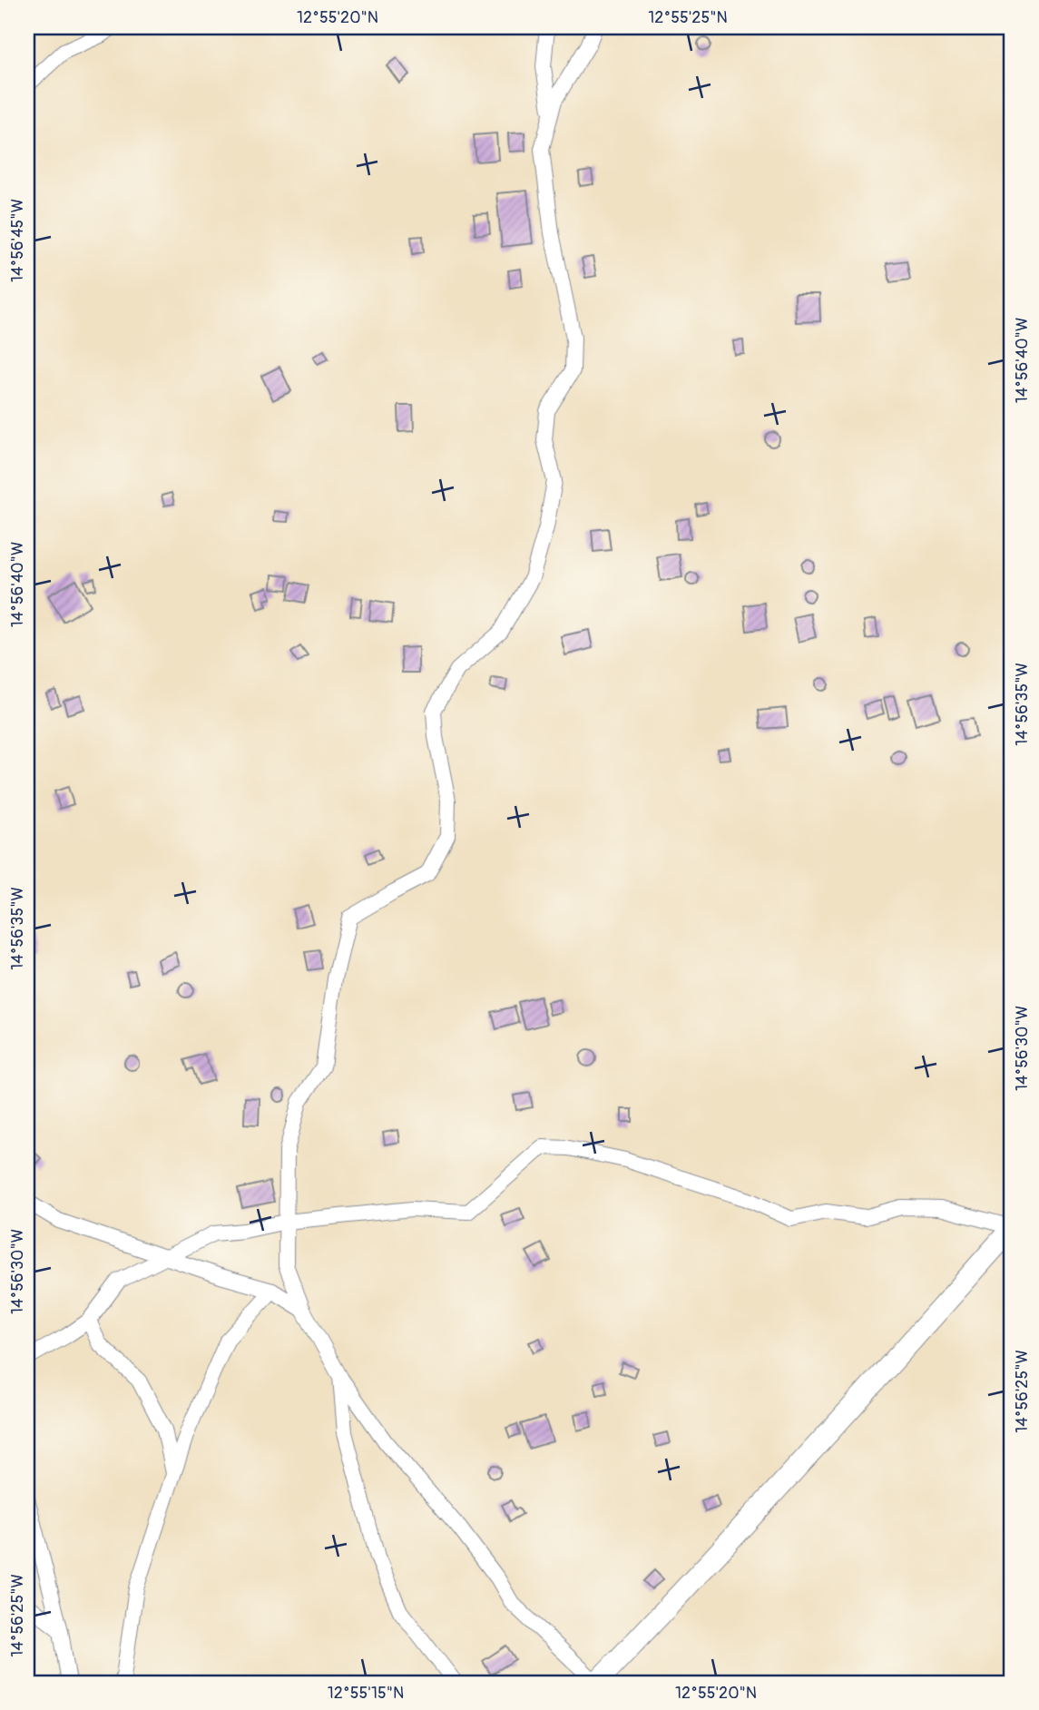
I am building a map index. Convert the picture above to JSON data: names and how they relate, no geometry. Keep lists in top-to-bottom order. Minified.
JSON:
{"coordinates":["12°55'20\"N","12°55'25\"N","14°56'45\"W","14°56'40\"W","14°56'35\"W","14°56'30\"W","14°56'25\"W","12°55'15\"N"]}
